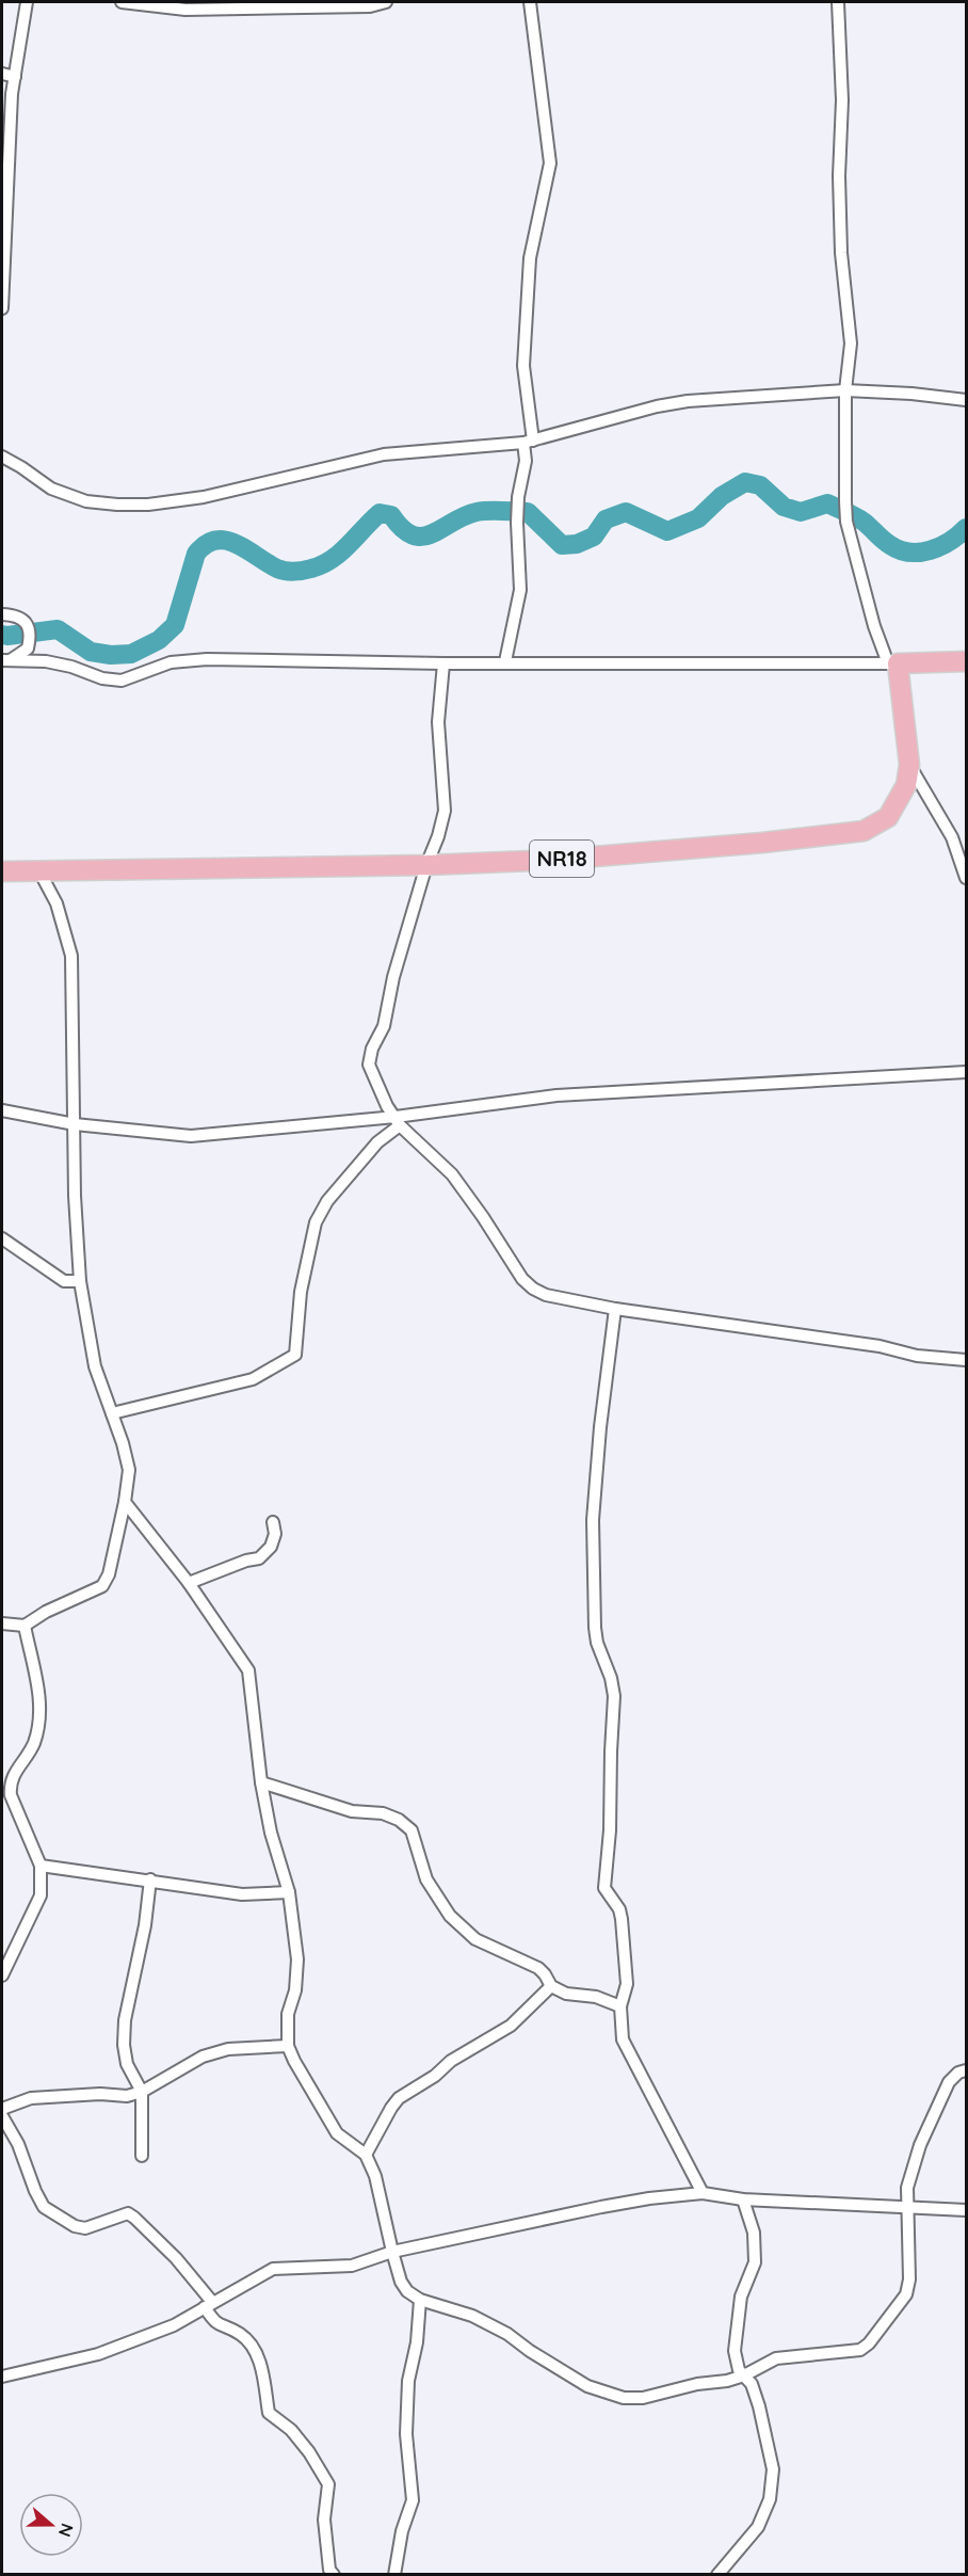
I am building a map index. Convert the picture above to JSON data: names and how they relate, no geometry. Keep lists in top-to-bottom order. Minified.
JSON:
{"streets":{"main road":["NR18"]},"north":"right"}
